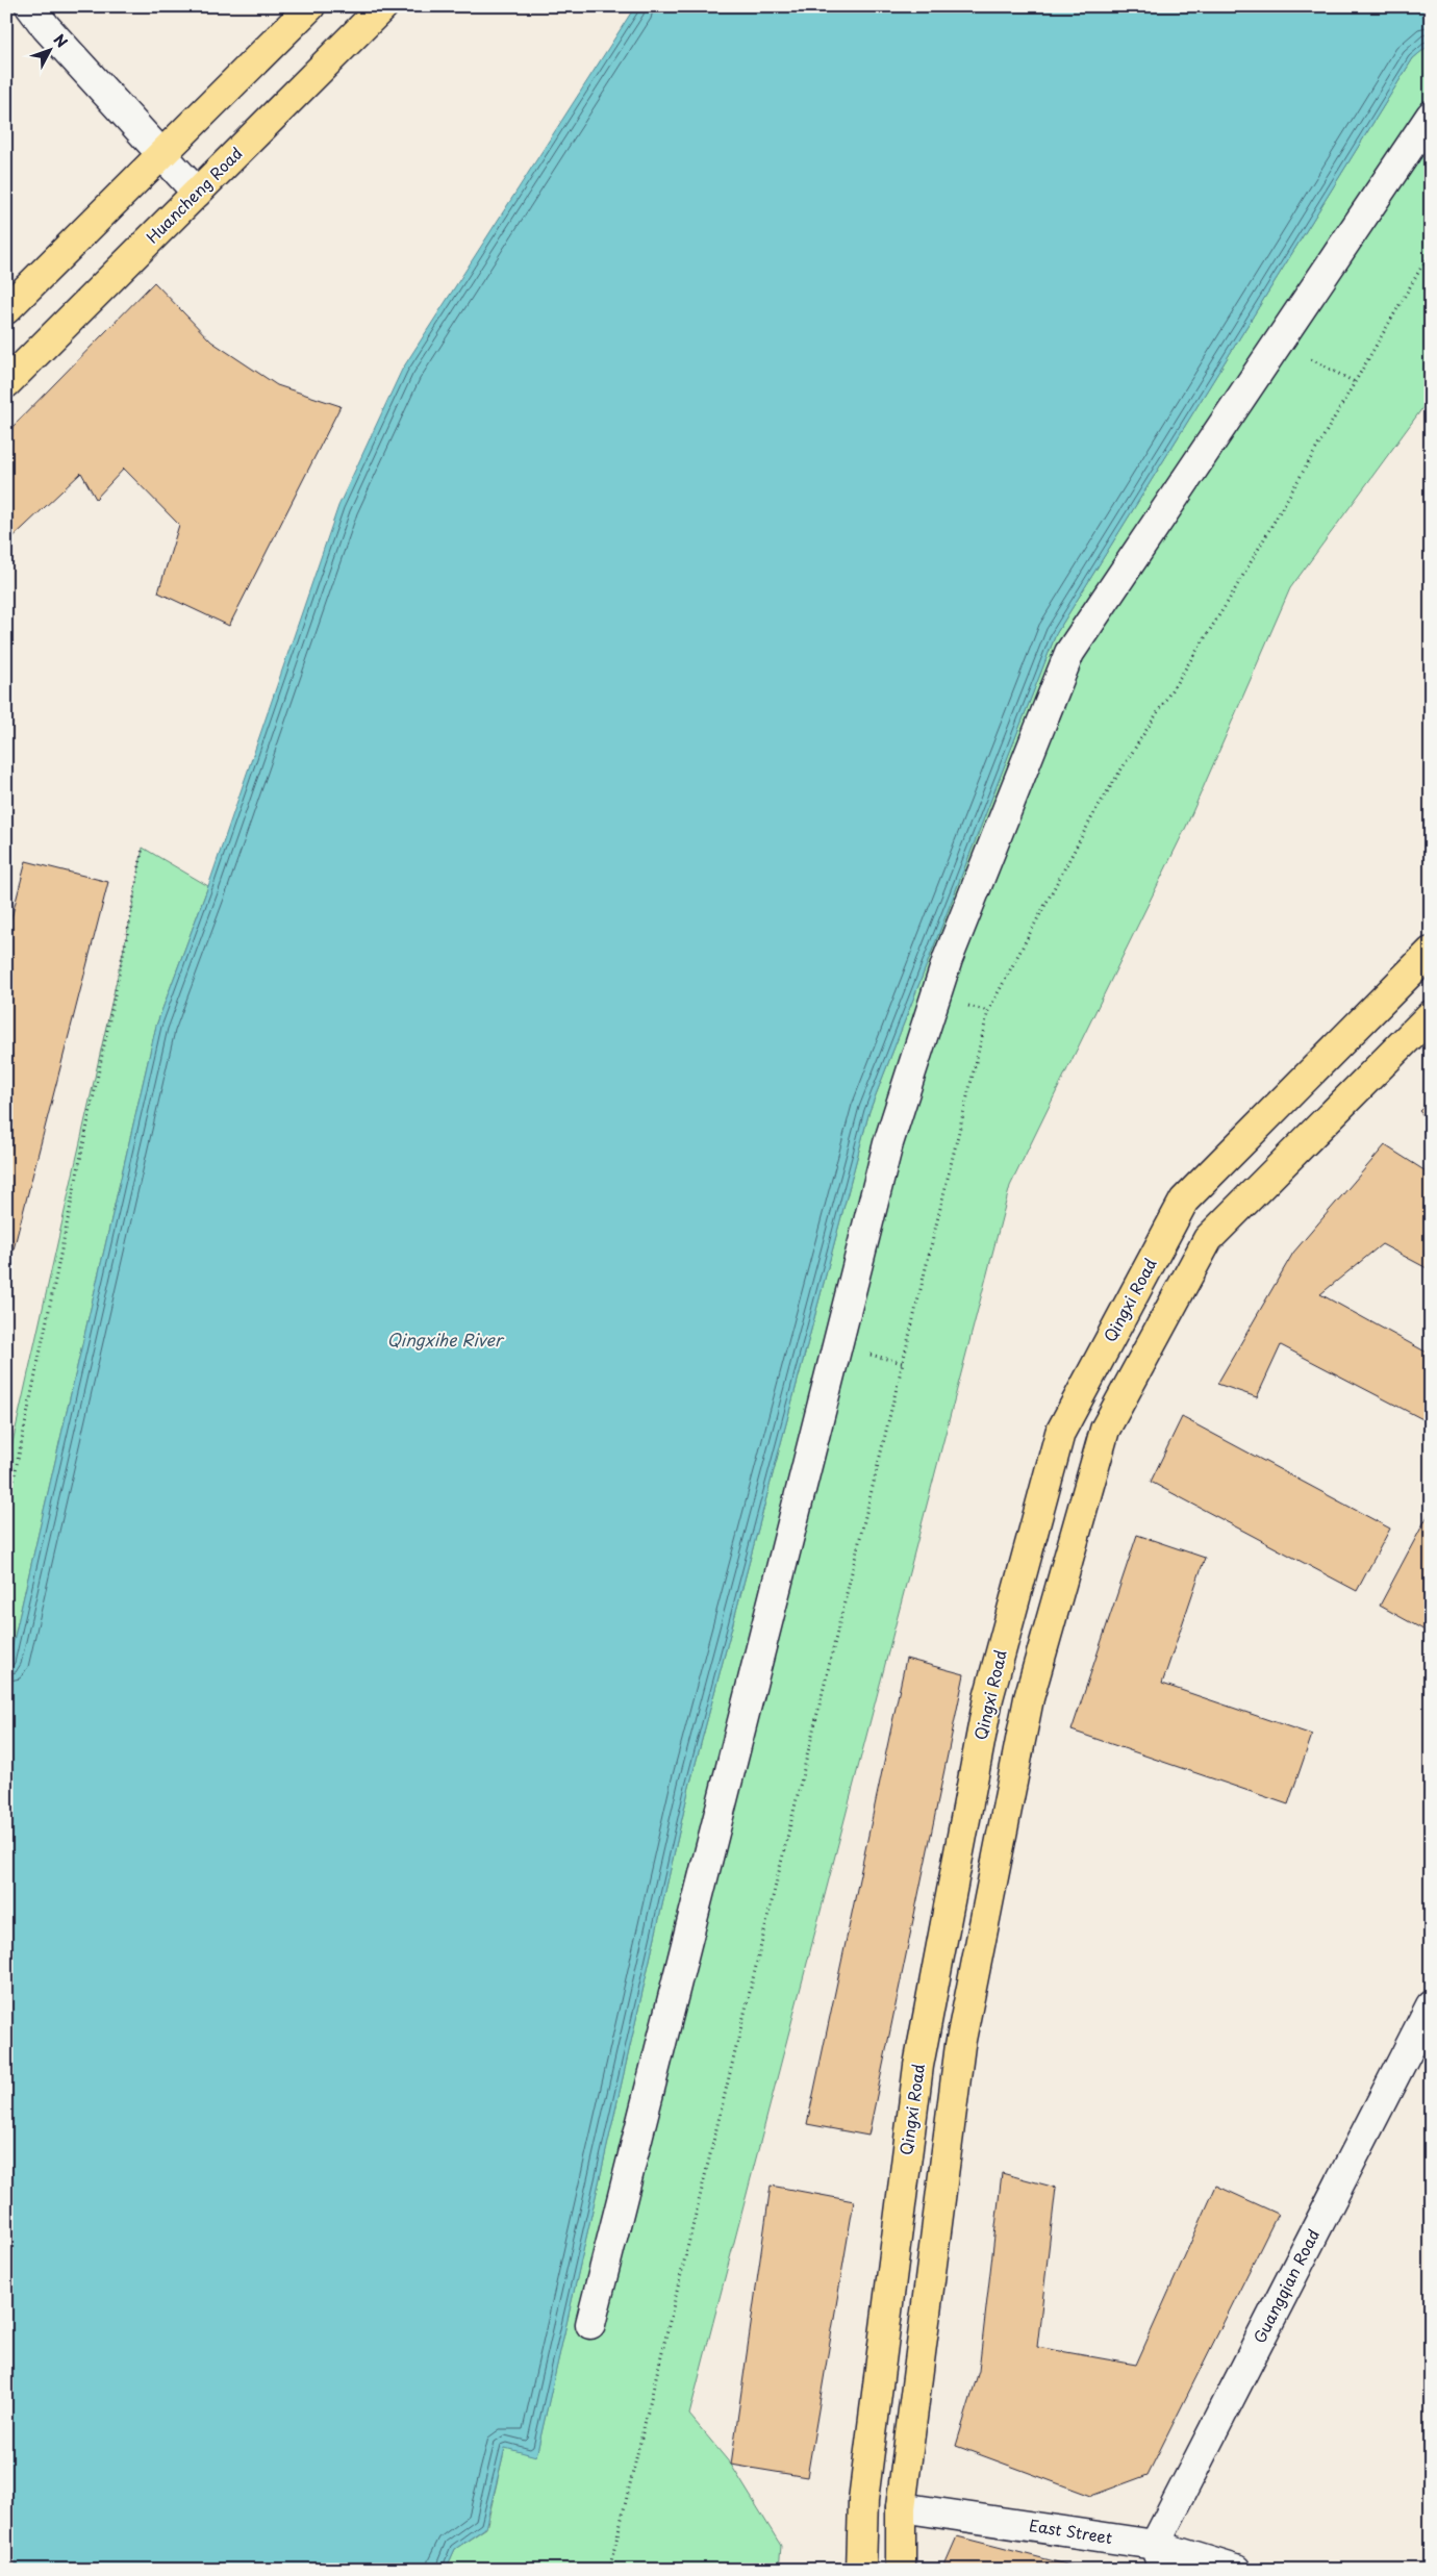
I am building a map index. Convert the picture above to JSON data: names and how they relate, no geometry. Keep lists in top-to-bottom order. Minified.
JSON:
{"streets":{"main road":["Huancheng Road","Qingxi Road"],"street":["Guangqian Road","East Street"]},"crossings":[["Guangqian Road","East Street"]],"water":["Qingxihe River"],"north":"top right"}
